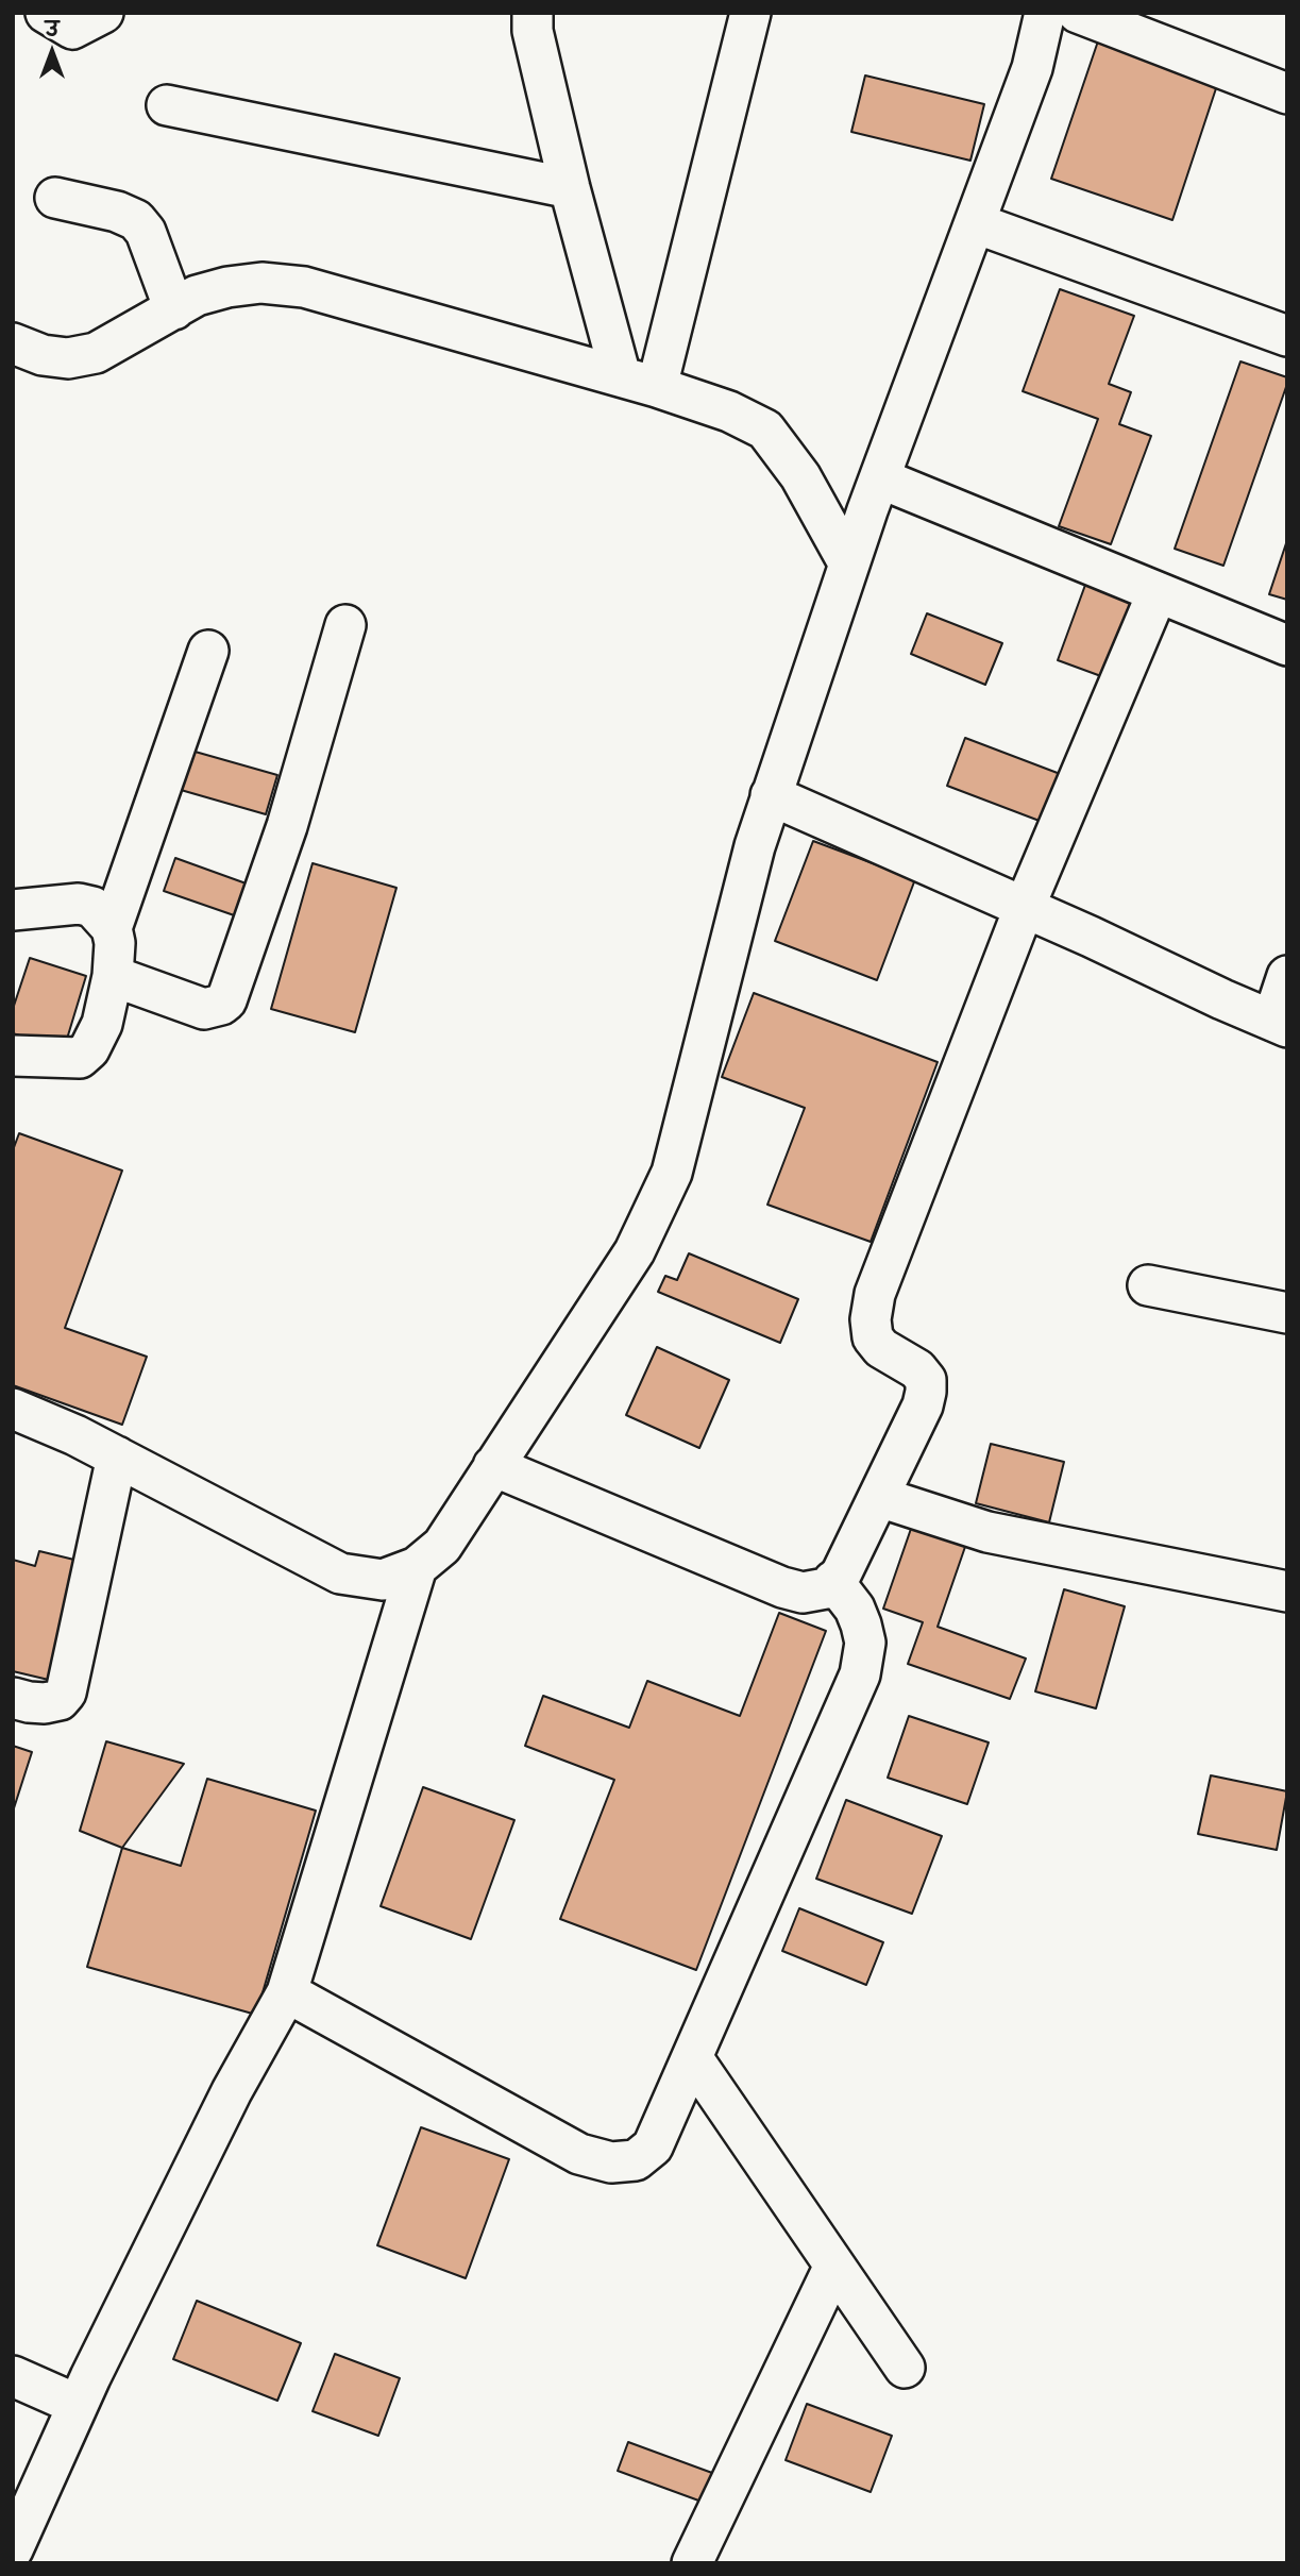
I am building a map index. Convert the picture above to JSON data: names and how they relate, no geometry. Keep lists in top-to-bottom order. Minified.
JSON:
{"north":"top"}
